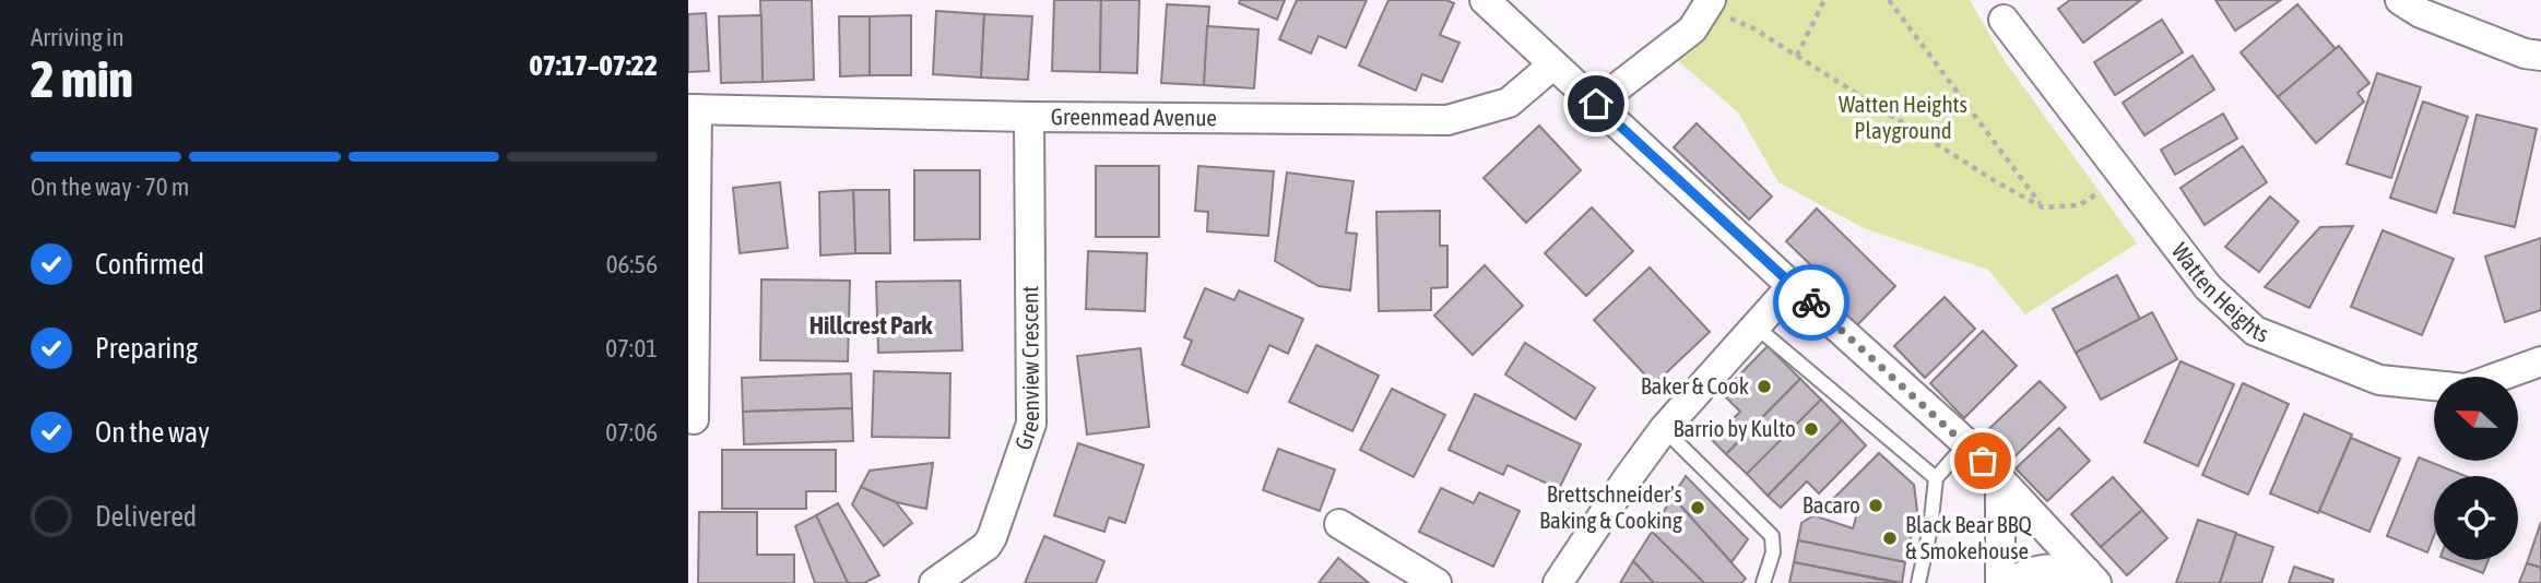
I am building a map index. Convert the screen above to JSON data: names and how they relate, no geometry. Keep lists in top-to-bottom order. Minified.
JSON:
{"streets":{"street":["Greenmead Avenue","Watten Heights","Greenview Crescent"]},"crossings":[["Greenmead Avenue","Greenview Crescent"]],"districts":["Hillcrest Park"],"parks":["Watten Heights Playground"],"places":["Baker & Cook","Barrio by Kulto","Bacaro","Brettschneider's Baking & Cooking","Black Bear BBQ & Smokehouse"],"north":"left","page":{"heading":["2 min","Arriving in","07:17–07:22"],"bar":"On the way · 70 m","list":[["Confirmed","06:56"],["Preparing","07:01"],["On the way","07:06"],"Delivered"]}}
